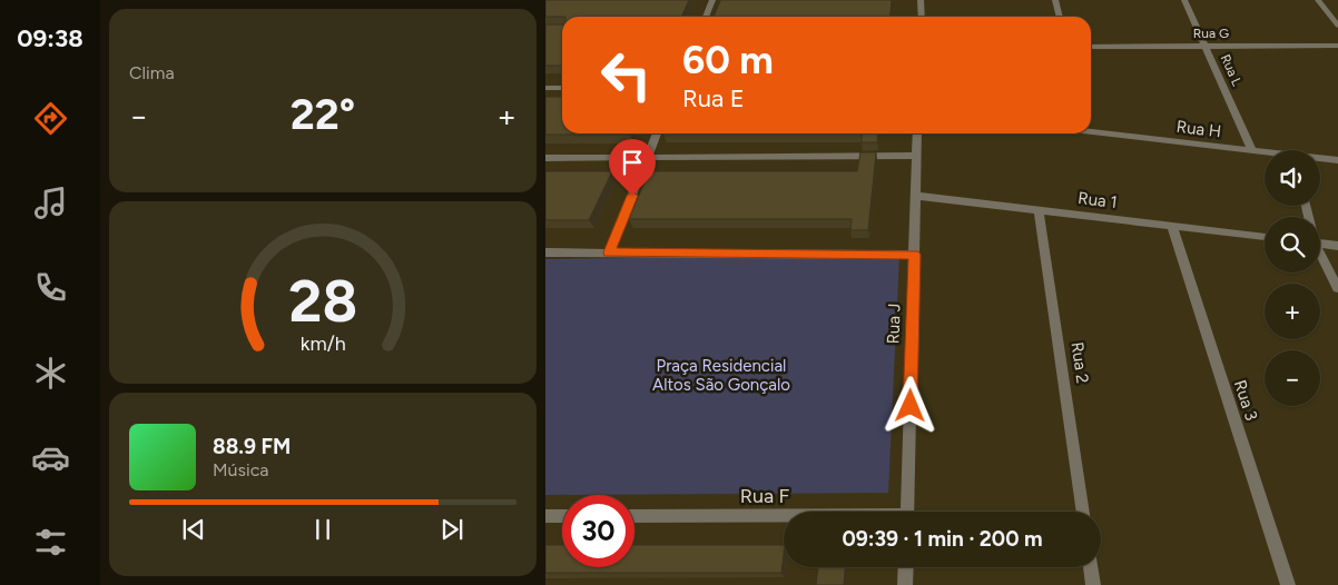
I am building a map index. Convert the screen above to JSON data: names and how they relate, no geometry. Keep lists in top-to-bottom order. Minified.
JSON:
{"streets":{"street":["Rua G","Rua L","Rua H","Rua 1","Rua J","Rua 2","Rua 3","Rua F"]},"crossings":[["Rua G","Rua L"],["Rua L","Rua H"],["Rua 1","Rua J"],["Rua 1","Rua 2"],["Rua 1","Rua 3"]],"parks":["Praça Residencial Altos São Gonçalo"],"page":{"tabs":"09:38","tile":"Clima","turn":["60 m","Rua E"],"heat":["−","22°","+"],"map_buttons":["+","−"],"song":["88.9 FM","Música"],"limit":"30","trip":"09:39 · 1 min · 200 m","gauge":["28","km/h"]}}
